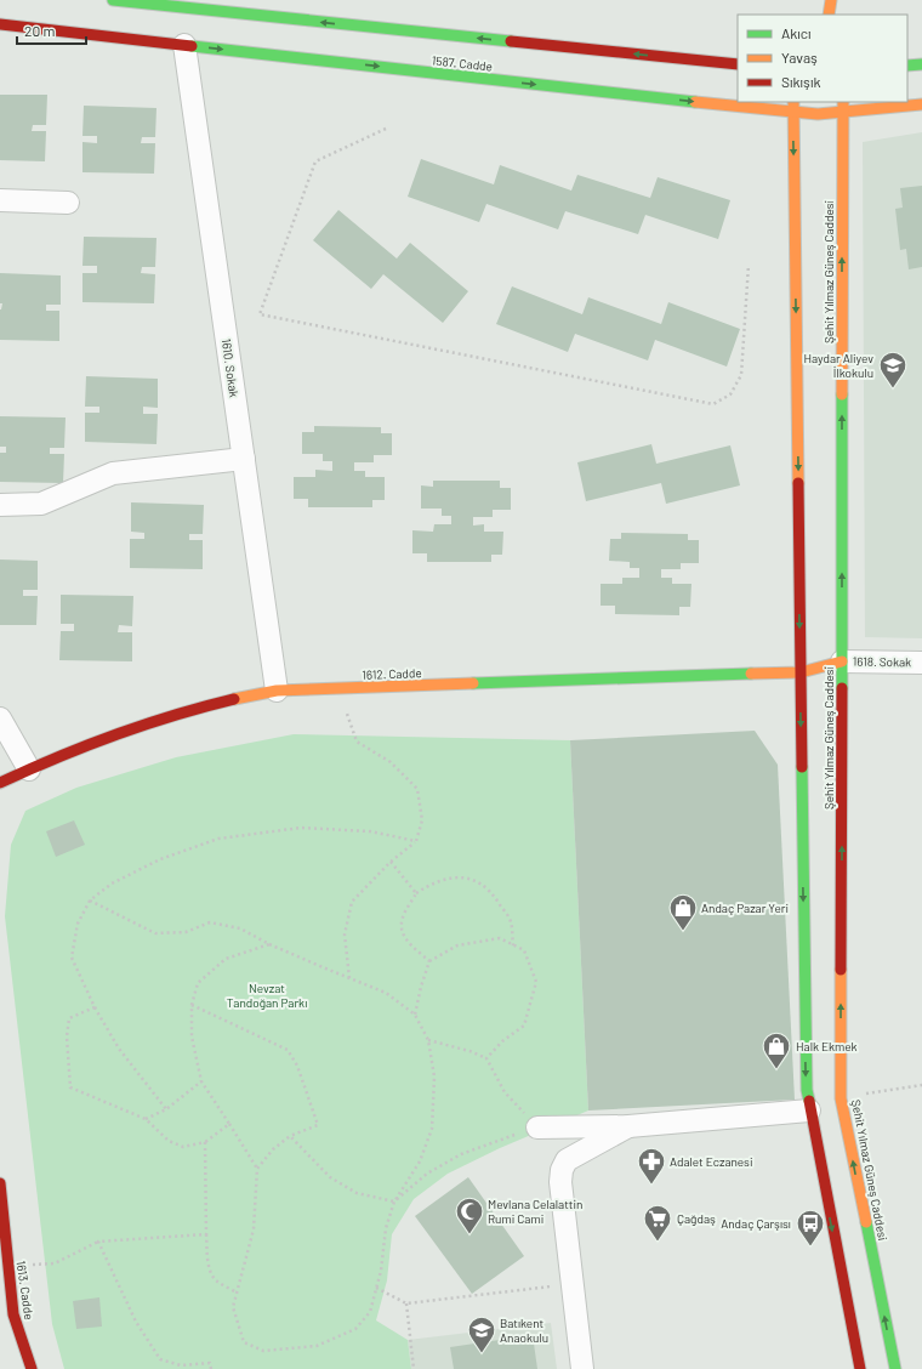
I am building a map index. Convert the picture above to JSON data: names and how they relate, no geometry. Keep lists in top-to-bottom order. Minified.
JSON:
{"streets":{"main road":["1587. Cadde","Şehit Yılmaz Güneş Caddesi","1612. Cadde","1613. Cadde"],"street":["1610. Sokak","1618. Sokak"]},"crossings":[["1587. Cadde","Şehit Yılmaz Güneş Caddesi"],["1587. Cadde","1610. Sokak"],["Şehit Yılmaz Güneş Caddesi","1618. Sokak"],["Şehit Yılmaz Güneş Caddesi","1612. Cadde"],["1610. Sokak","1612. Cadde"],["1618. Sokak","1612. Cadde"]],"parks":["Nevzat Tandoğan Parkı"],"places":{"school or university":["Haydar Aliyev İlkokulu","Batıkent Anaokulu"],"shop":["Andaç Pazar Yeri","Halk Ekmek"],"pharmacy":["Adalet Eczanesi"],"mosque":["Mevlana Celalattin Rumi Cami"],"supermarket":["Çağdaş"],"bus stop":["Andaç Çarşısı"]},"legend":["Akıcı","Yavaş","Sıkışık"],"scale_bar":"20 m"}
